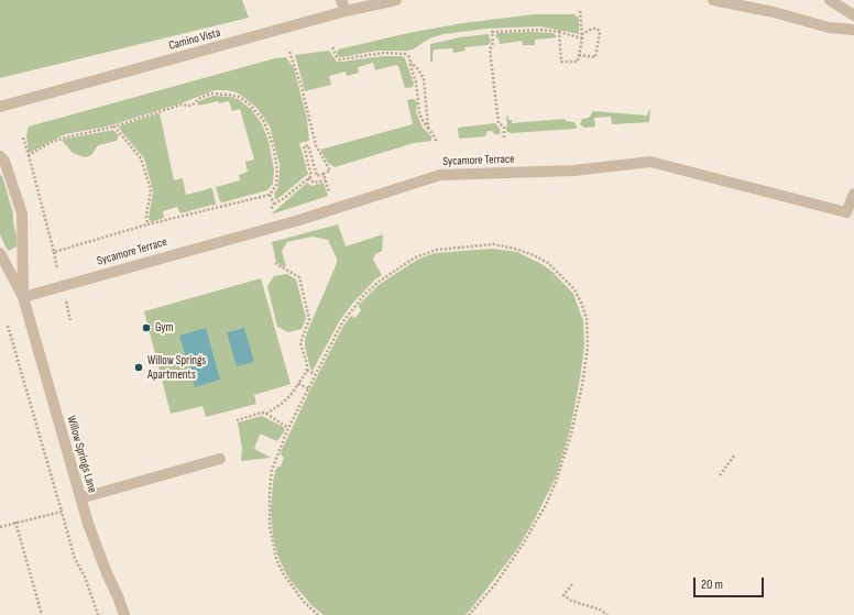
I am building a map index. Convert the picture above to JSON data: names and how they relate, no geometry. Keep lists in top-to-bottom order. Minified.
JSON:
{"streets":{"street":["Camino Vista","Sycamore Terrace","Willow Springs Lane"]},"crossings":[["Sycamore Terrace","Willow Springs Lane"]],"places":["Gym","Willow Springs Apartments"],"scale_bar":"20 m"}
